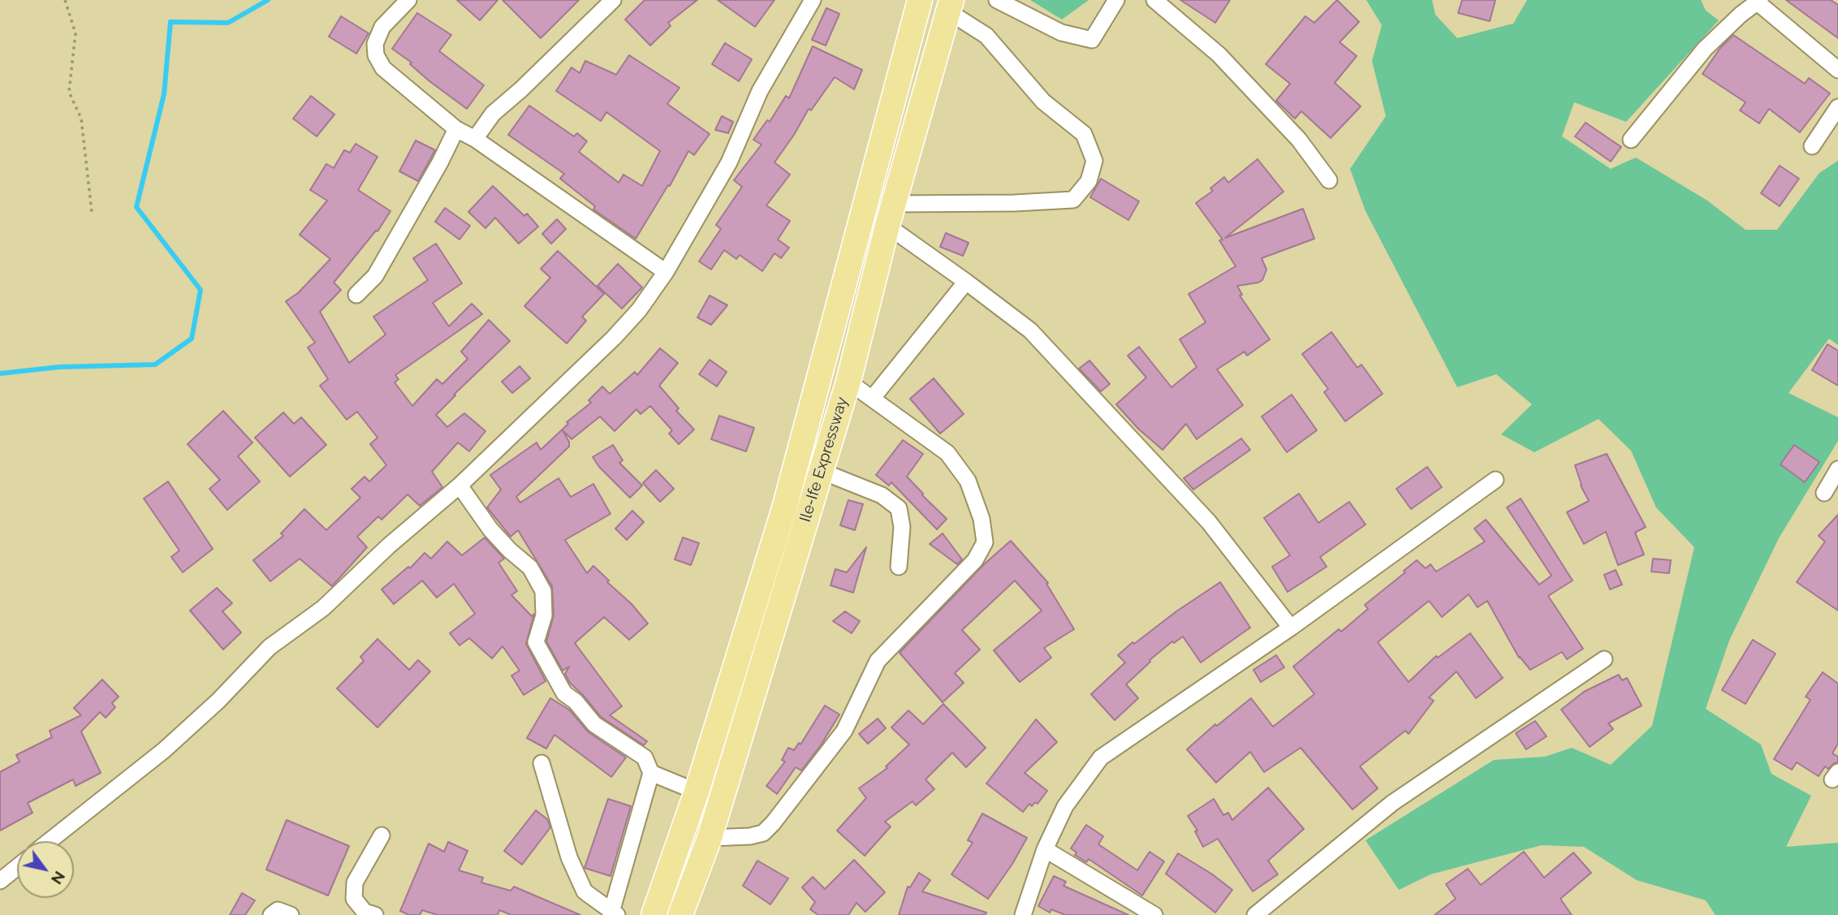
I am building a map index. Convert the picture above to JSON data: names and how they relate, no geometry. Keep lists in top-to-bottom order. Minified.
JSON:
{"streets":{"main road":["Ile-Ife Expressway"]},"north":"bottom right"}
